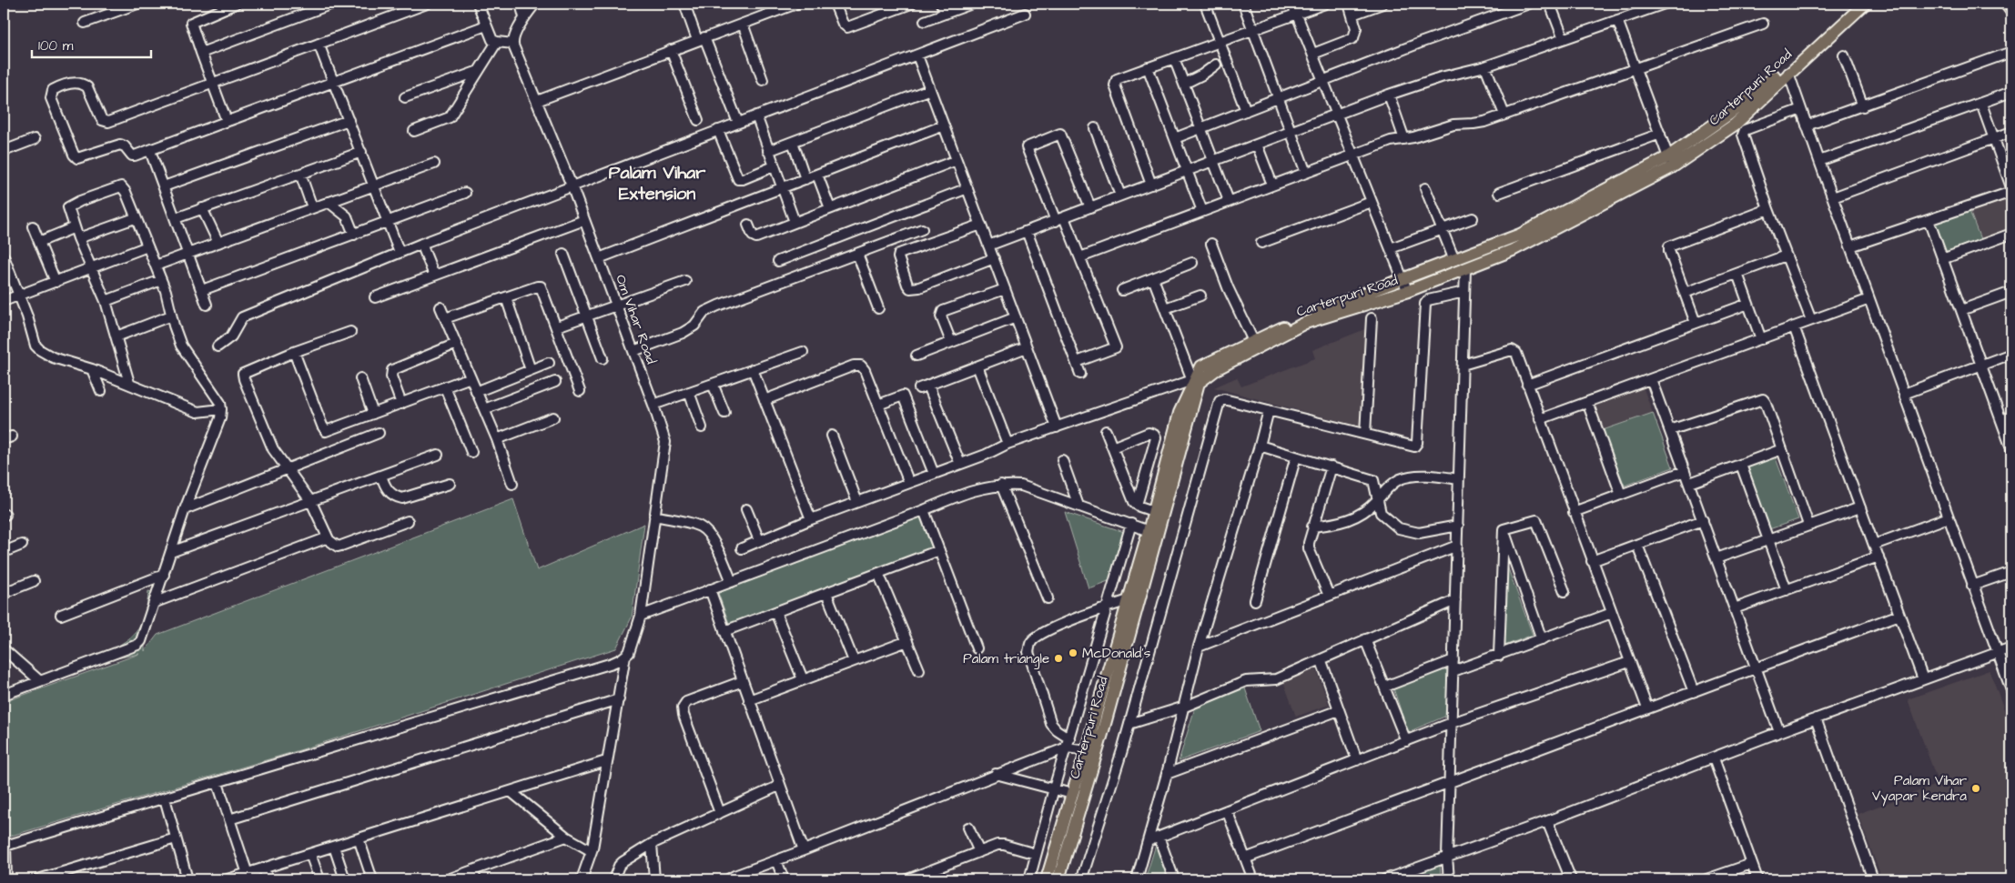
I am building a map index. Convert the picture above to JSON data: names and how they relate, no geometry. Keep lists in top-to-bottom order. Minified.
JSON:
{"streets":{"main road":["Carterpuri Road"],"street":["Om Vihar Road"]},"districts":["Palam Vihar Extension"],"places":["McDonald's","Palam triangle","Palam Vihar Vyapar kendra"],"scale_bar":"100 m"}
